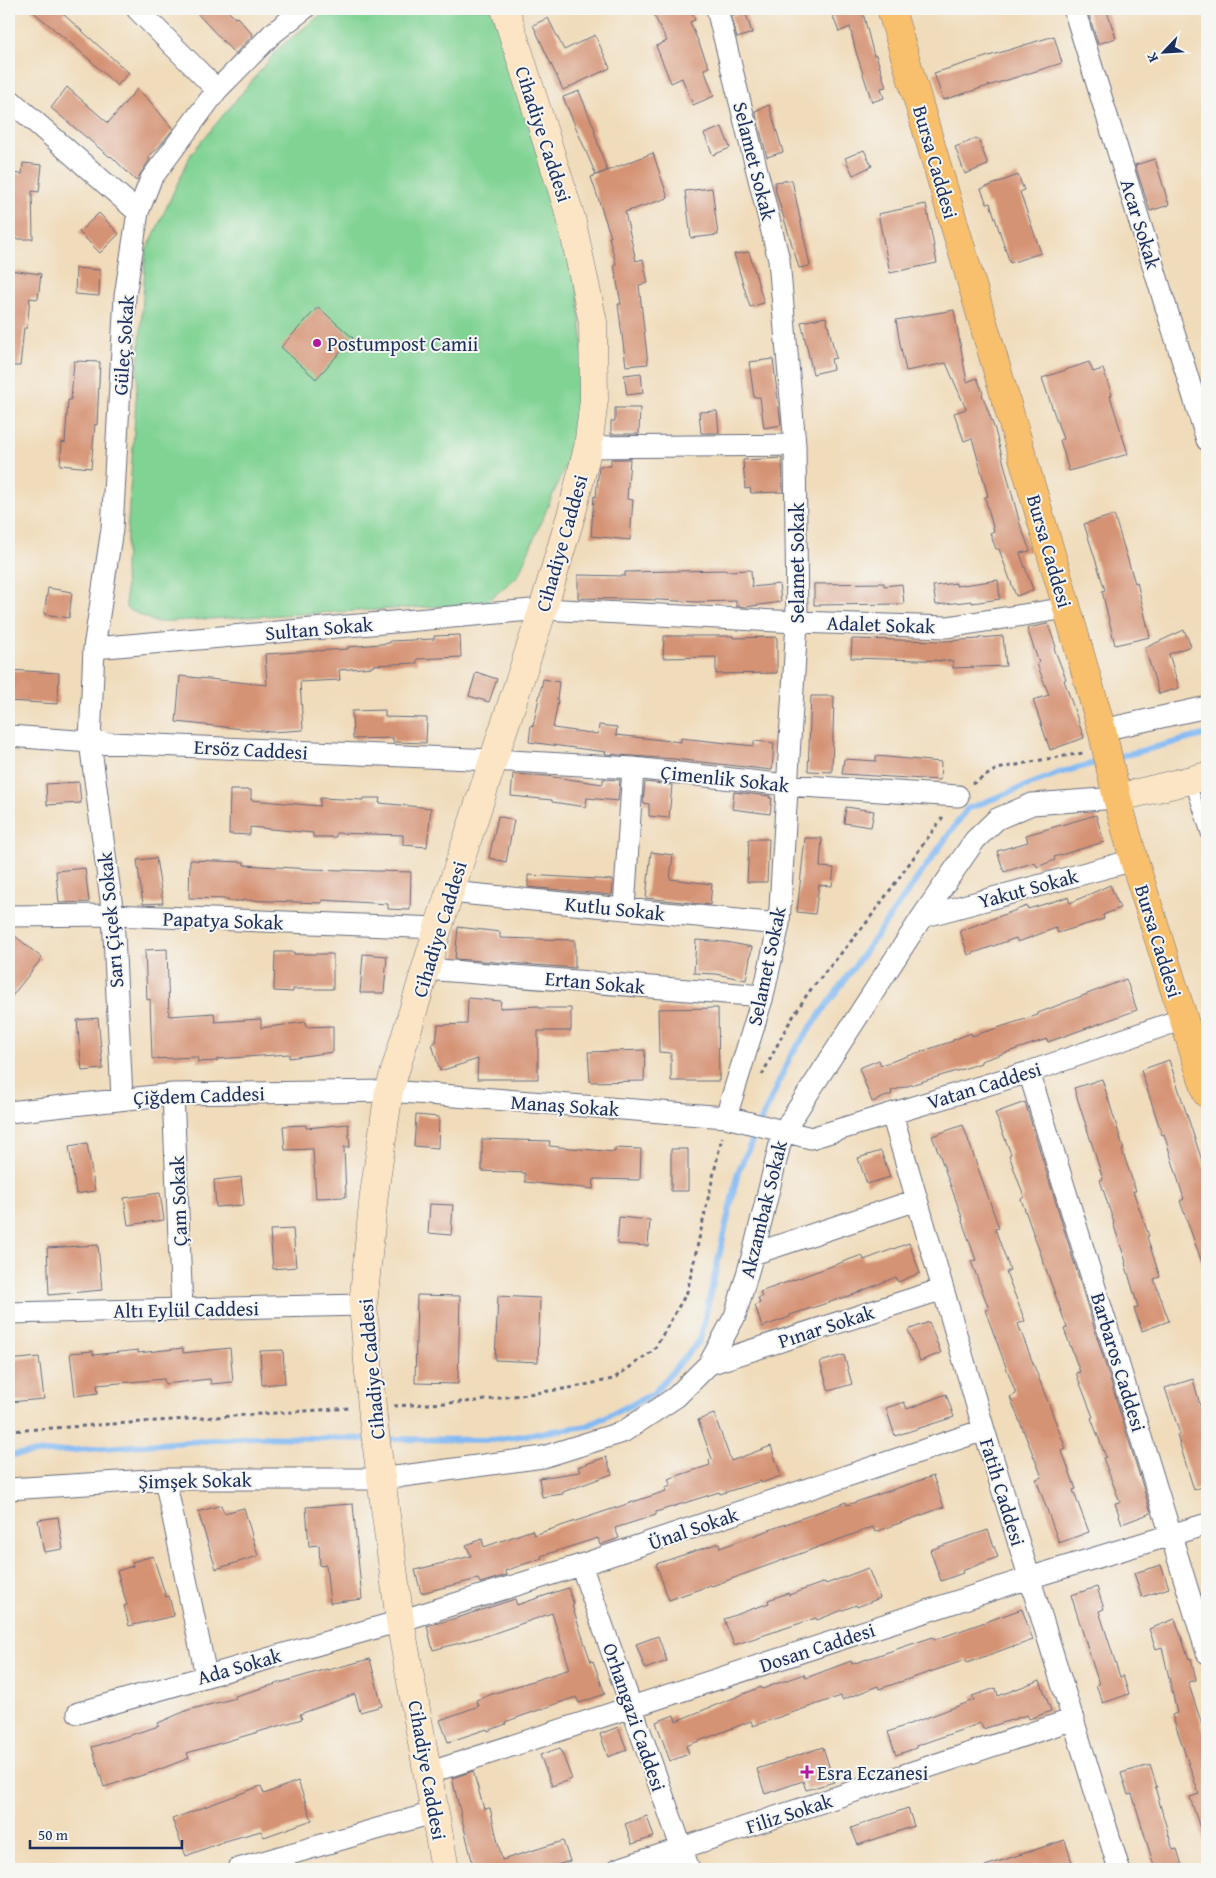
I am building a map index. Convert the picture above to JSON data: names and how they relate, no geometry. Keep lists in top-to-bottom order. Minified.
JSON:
{"streets":{"main road":["Bursa Caddesi"],"street":["Cihadiye Caddesi","Selamet Sokak","Acar Sokak","Güleç Sokak","Adalet Sokak","Sultan Sokak","Ersöz Caddesi","Çimenlik Sokak","Yakut Sokak","Kutlu Sokak","Sarı Çiçek Sokak","Papatya Sokak","Ertan Sokak","Vatan Caddesi","Çiğdem Caddesi","Manaş Sokak","Çam Sokak","Akzambak Sokak","Altı Eylül Caddesi","Pınar Sokak","Barbaros Caddesi","Şimşek Sokak","Fatih Caddesi","Ünal Sokak","Dosan Caddesi","Ada Sokak","Orhangazi Caddesi","Filiz Sokak"]},"crossings":[["Cihadiye Caddesi","Adalet Sokak"],["Cihadiye Caddesi","Sultan Sokak"],["Cihadiye Caddesi","Ersöz Caddesi"],["Cihadiye Caddesi","Çimenlik Sokak"],["Cihadiye Caddesi","Kutlu Sokak"],["Cihadiye Caddesi","Papatya Sokak"],["Cihadiye Caddesi","Ertan Sokak"],["Cihadiye Caddesi","Çiğdem Caddesi"],["Cihadiye Caddesi","Manaş Sokak"],["Cihadiye Caddesi","Akzambak Sokak"],["Cihadiye Caddesi","Altı Eylül Caddesi"],["Cihadiye Caddesi","Şimşek Sokak"],["Cihadiye Caddesi","Ünal Sokak"],["Cihadiye Caddesi","Dosan Caddesi"],["Cihadiye Caddesi","Ada Sokak"],["Selamet Sokak","Adalet Sokak"],["Selamet Sokak","Çimenlik Sokak"],["Selamet Sokak","Kutlu Sokak"],["Selamet Sokak","Ertan Sokak"],["Selamet Sokak","Manaş Sokak"],["Bursa Caddesi","Adalet Sokak"],["Bursa Caddesi","Yakut Sokak"],["Bursa Caddesi","Vatan Caddesi"],["Bursa Caddesi","Akzambak Sokak"],["Güleç Sokak","Sultan Sokak"],["Güleç Sokak","Ersöz Caddesi"],["Güleç Sokak","Sarı Çiçek Sokak"],["Adalet Sokak","Sultan Sokak"],["Ersöz Caddesi","Çimenlik Sokak"],["Ersöz Caddesi","Sarı Çiçek Sokak"],["Yakut Sokak","Akzambak Sokak"],["Sarı Çiçek Sokak","Papatya Sokak"],["Sarı Çiçek Sokak","Çiğdem Caddesi"],["Vatan Caddesi","Manaş Sokak"],["Vatan Caddesi","Akzambak Sokak"],["Vatan Caddesi","Barbaros Caddesi"],["Vatan Caddesi","Fatih Caddesi"],["Çiğdem Caddesi","Manaş Sokak"],["Çiğdem Caddesi","Çam Sokak"],["Manaş Sokak","Akzambak Sokak"],["Çam Sokak","Altı Eylül Caddesi"],["Akzambak Sokak","Pınar Sokak"],["Akzambak Sokak","Şimşek Sokak"],["Pınar Sokak","Fatih Caddesi"],["Barbaros Caddesi","Dosan Caddesi"],["Fatih Caddesi","Ünal Sokak"],["Fatih Caddesi","Dosan Caddesi"],["Fatih Caddesi","Filiz Sokak"],["Ünal Sokak","Ada Sokak"],["Ünal Sokak","Orhangazi Caddesi"],["Dosan Caddesi","Orhangazi Caddesi"],["Orhangazi Caddesi","Filiz Sokak"]],"places":{"other":["Postumpost Camii"],"health":["Esra Eczanesi"]},"scale_bar":"50 m","north":"bottom left"}
